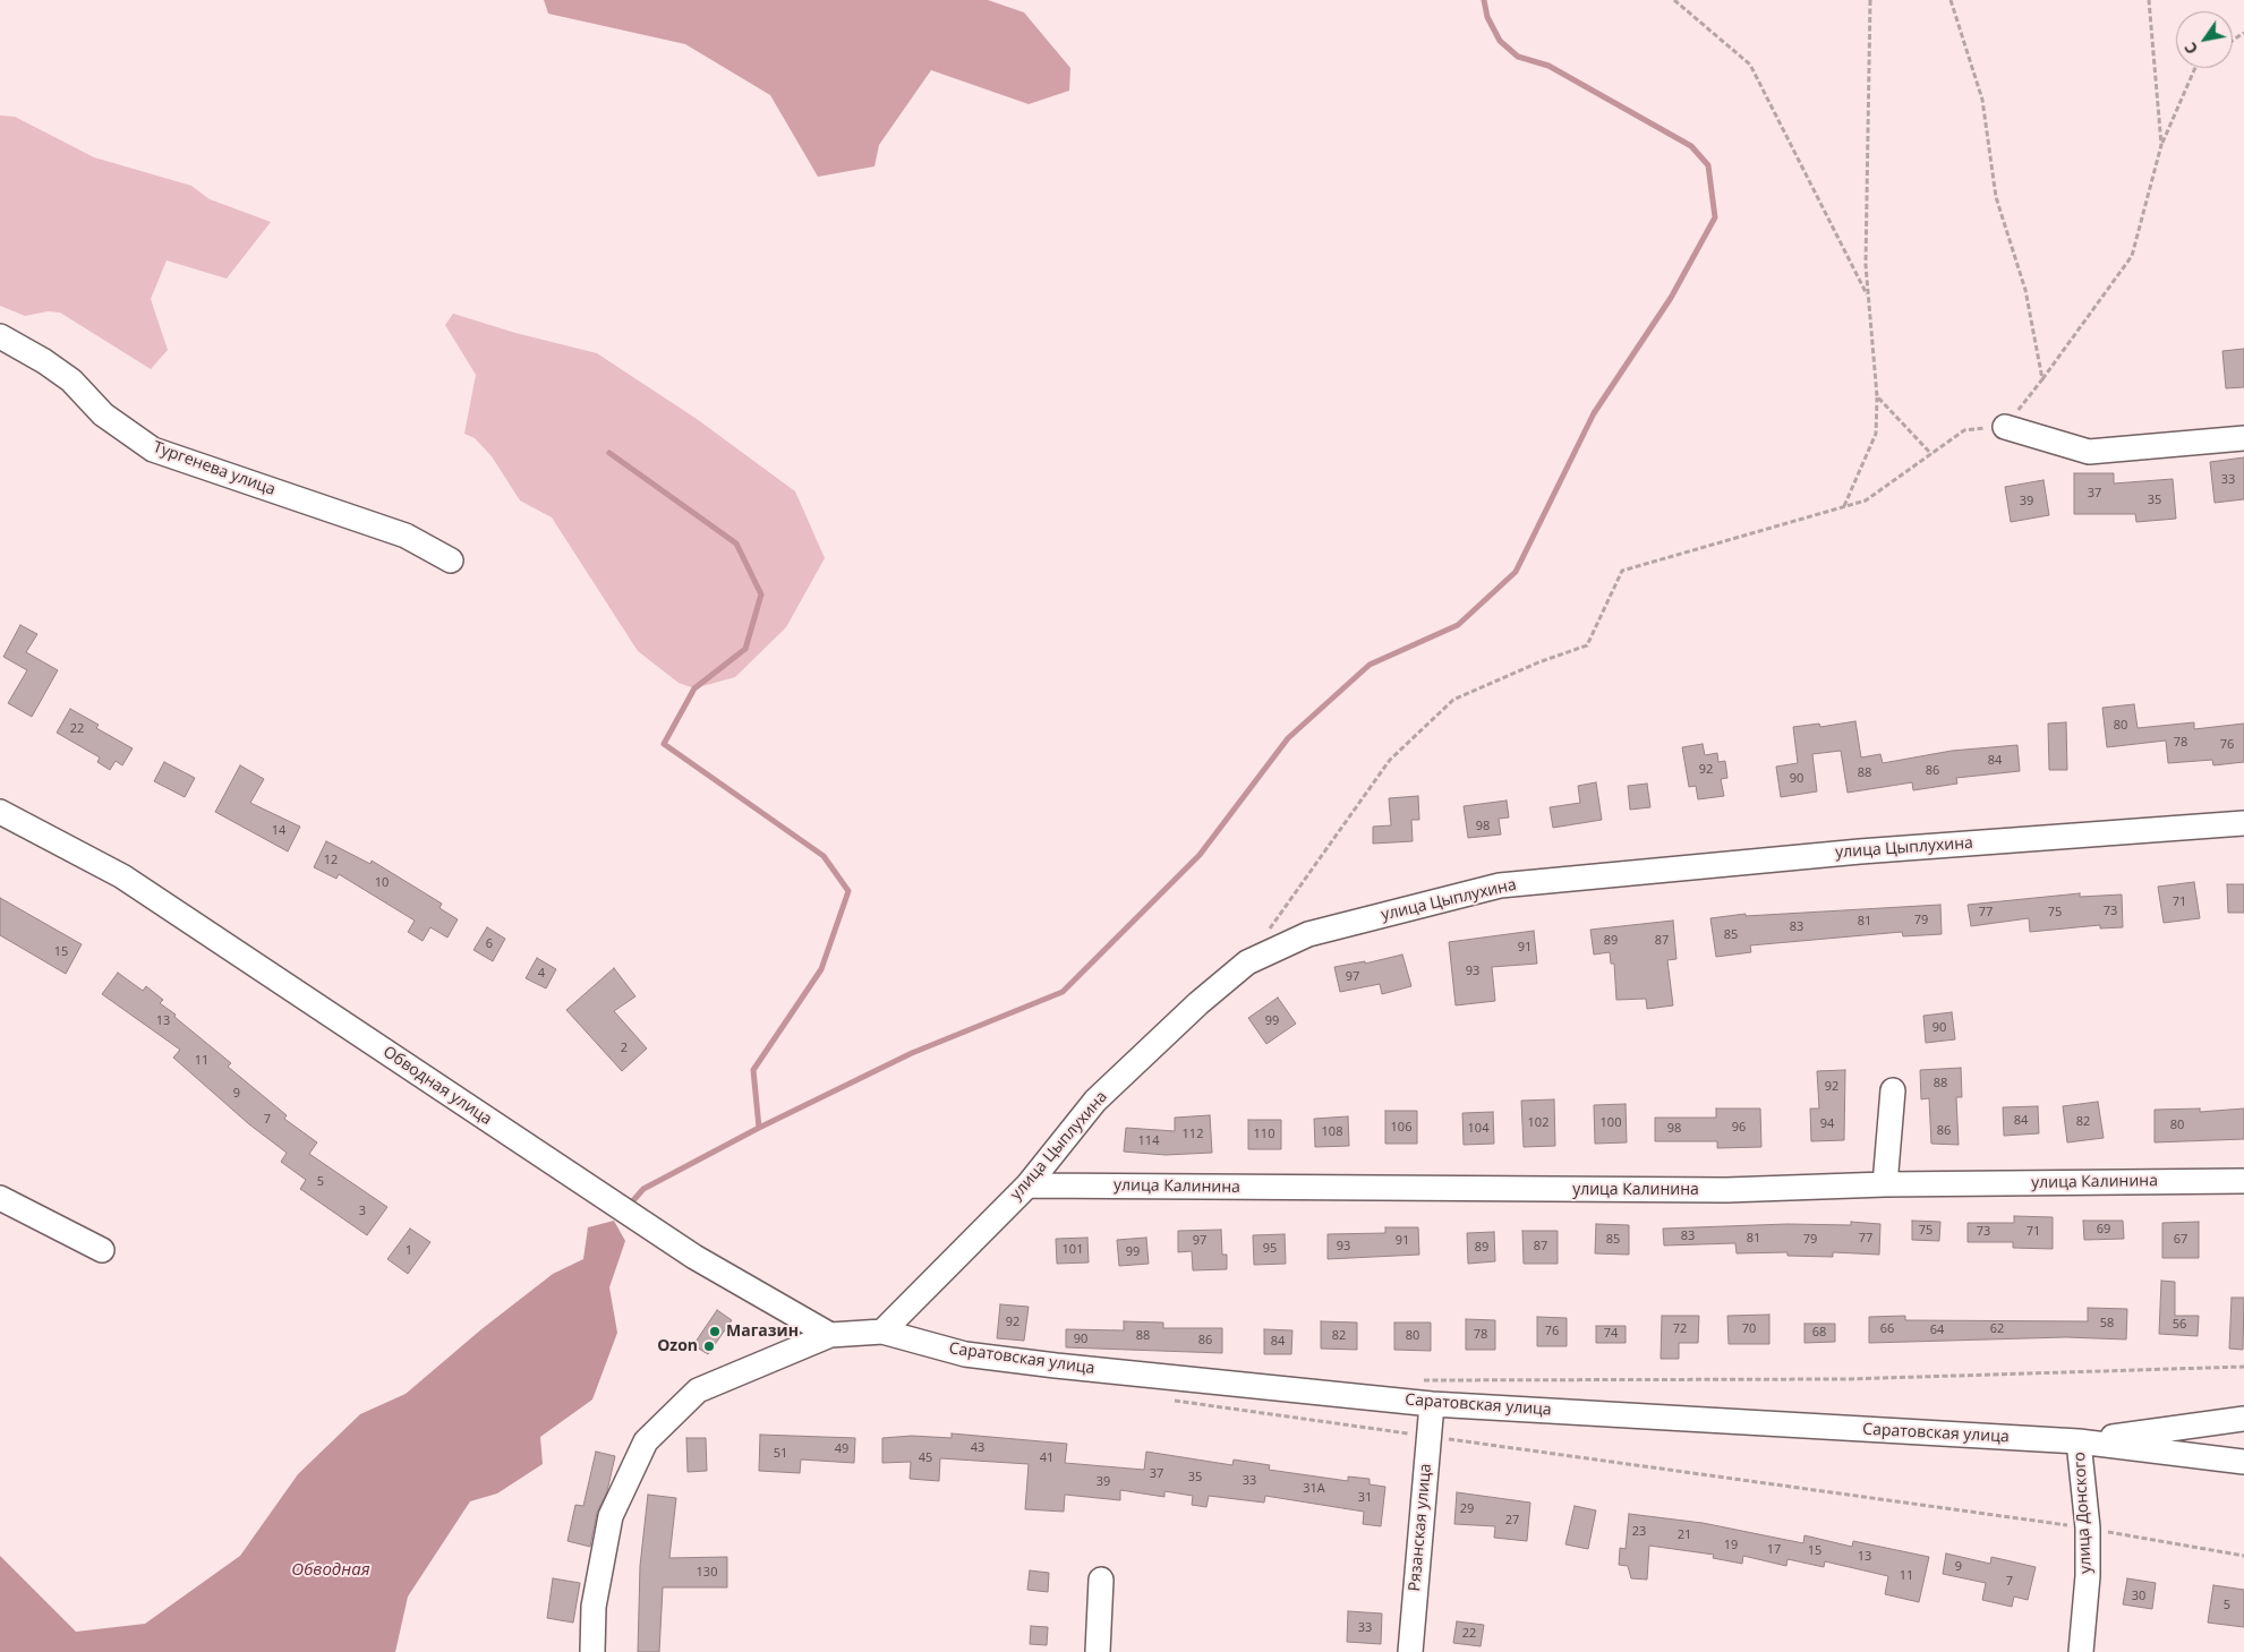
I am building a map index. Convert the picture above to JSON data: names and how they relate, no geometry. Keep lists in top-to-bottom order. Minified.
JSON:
{"streets":{"street":["Тургенева улица","улица Цыплухина","Обводная улица","улица Калинина","Саратовская улица","улица Донского","Рязанская улица"]},"crossings":[["улица Цыплухина","улица Калинина"],["улица Цыплухина","Саратовская улица"],["Саратовская улица","улица Донского"],["Саратовская улица","Рязанская улица"]],"water":["Обводная"],"places":["Магазин","Ozon"],"house_numbers":["33","37","35","39","80","22","78","76","84","92","86","88","90","98","14","12","10","71","73","77","75","79","81","83","85","89","87","6","91","15","93","4","97","13","99","90","2","11","88","92","9","7","84","82","102","100","94","80","106","96","104","98","86","108","112","110","114","5","3","69","75","73","71","83","81","77","85","79","67","97","91","93","87","89","95","101","1","99","92","58","56","72","70","66","62","64","76","68","74","78","88","82","80","90","86","84","43","49","51","45","41","37","35","33","39","31А","31","29","27","23","21","19","17","15","13","9","130","11","7","30","5","33","22"],"north":"bottom left"}
